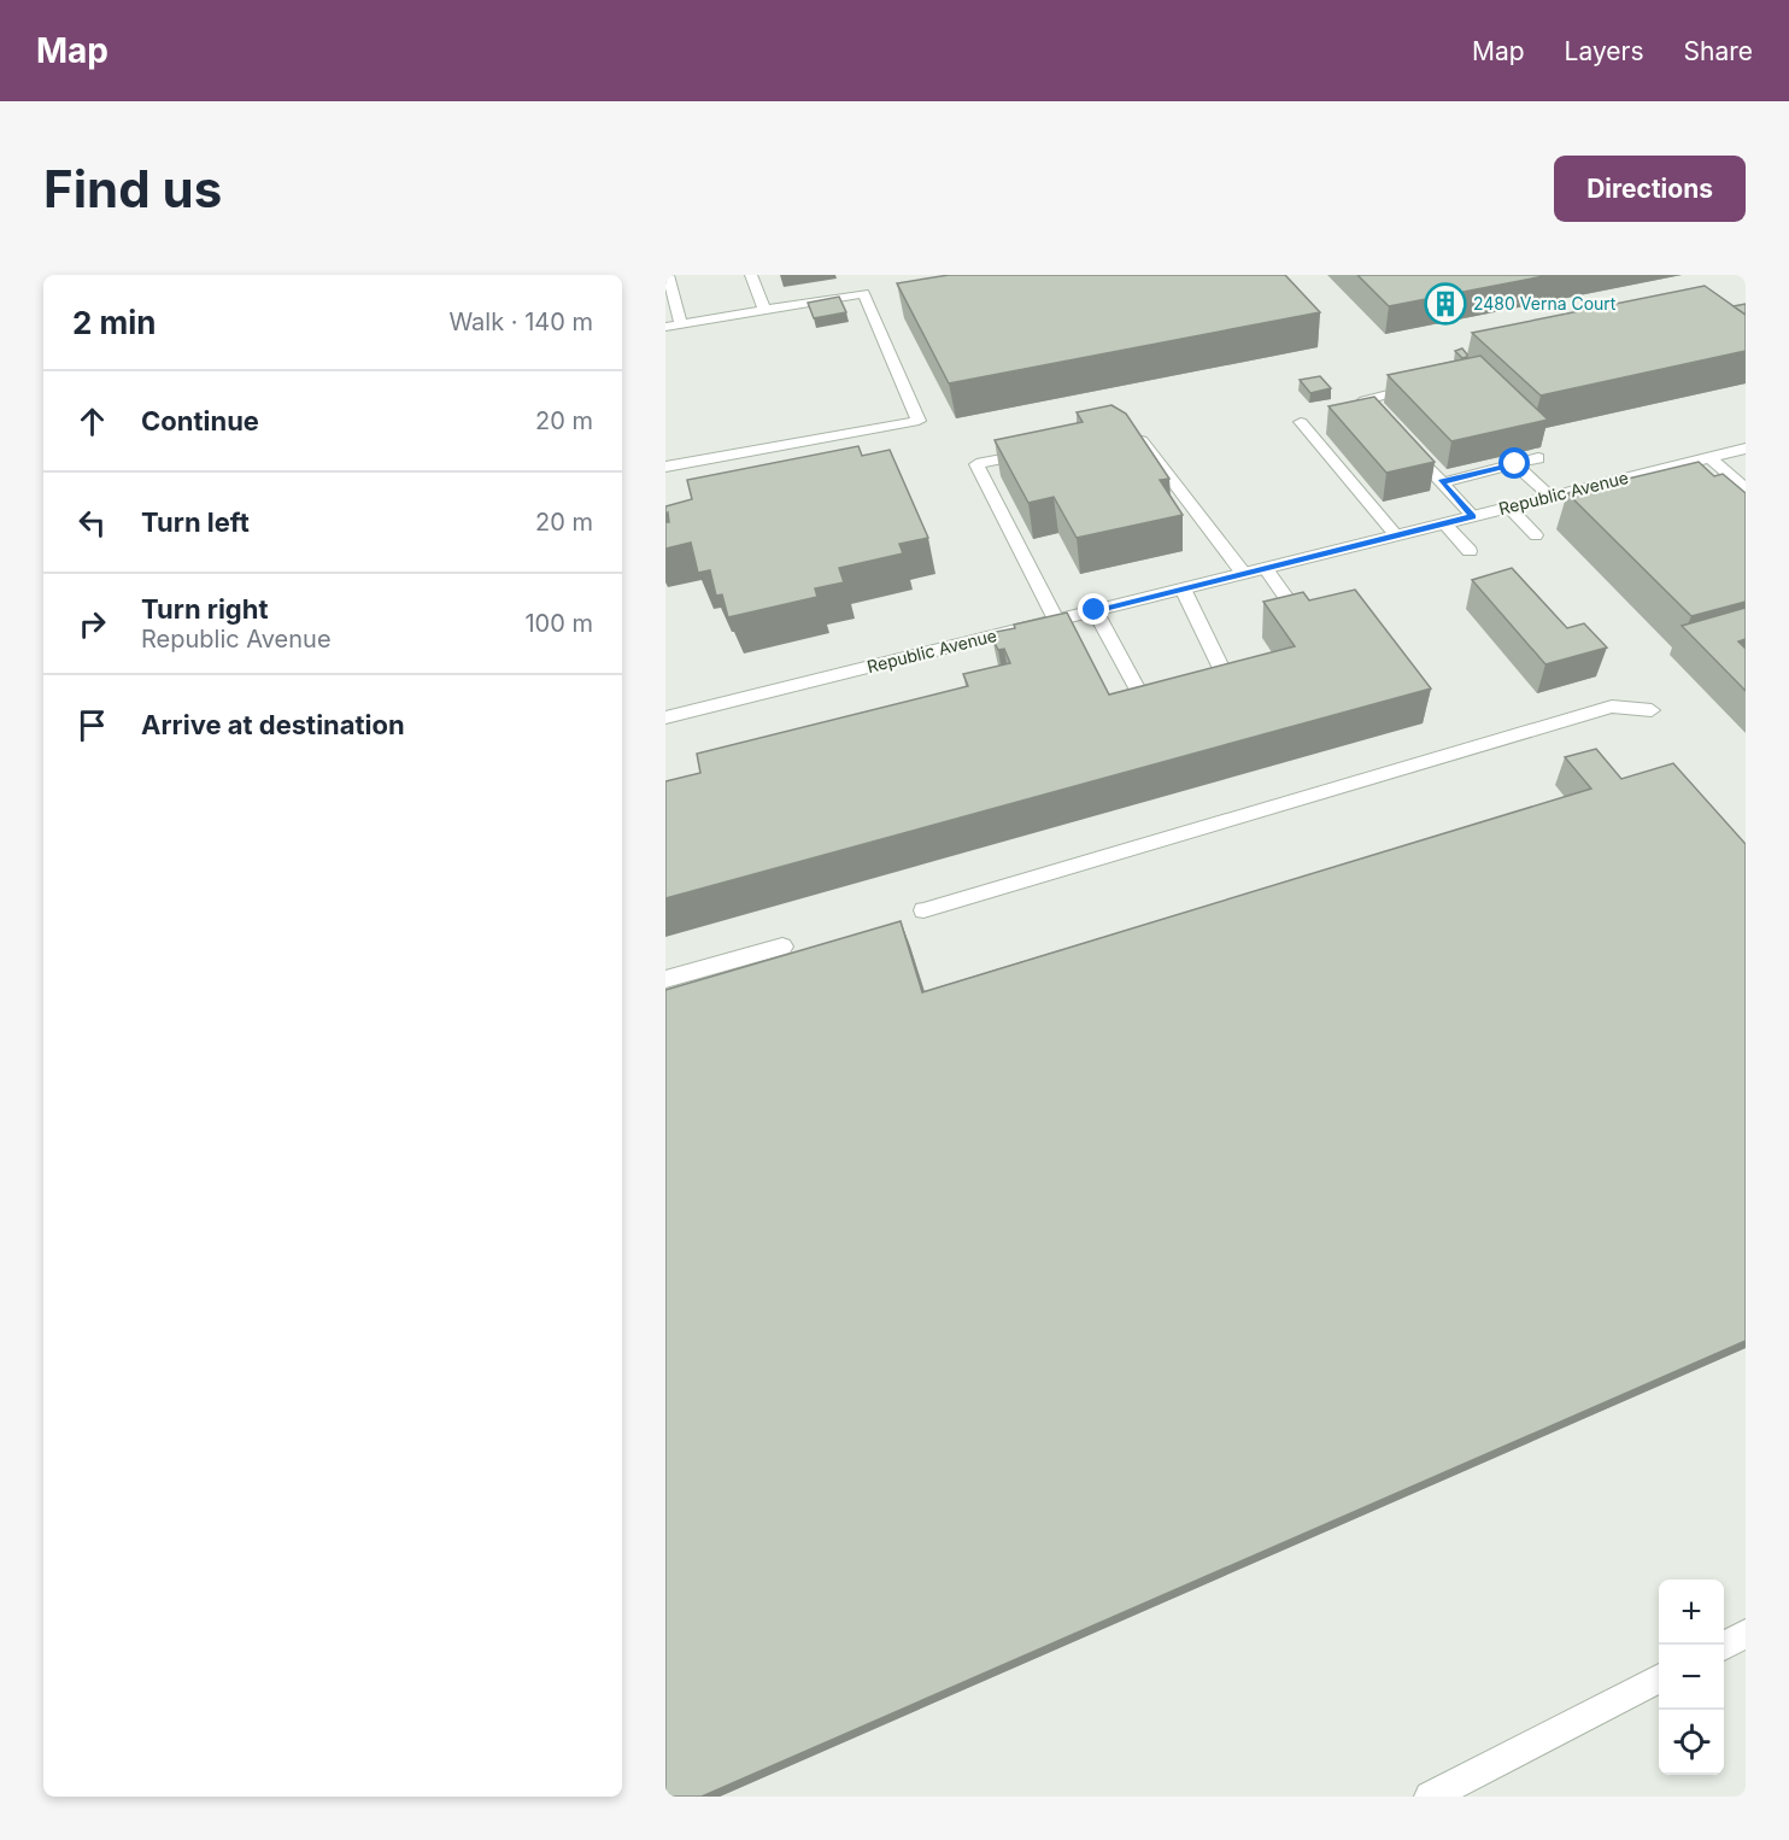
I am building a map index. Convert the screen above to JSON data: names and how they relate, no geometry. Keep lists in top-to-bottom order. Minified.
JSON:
{"streets":{"street":["Republic Avenue"]},"places":{"building":["2480 Verna Court"]},"page":{"header":"Map","nav":["Map","Layers","Share"],"buttons":"Directions","title":"Find us","heading":["2 min","Walk · 140 m"],"list":[["Continue","20 m"],["Turn left","20 m"],["Turn right","Republic Avenue","100 m"],"Arrive at destination"],"map_buttons":["+","−"]}}
